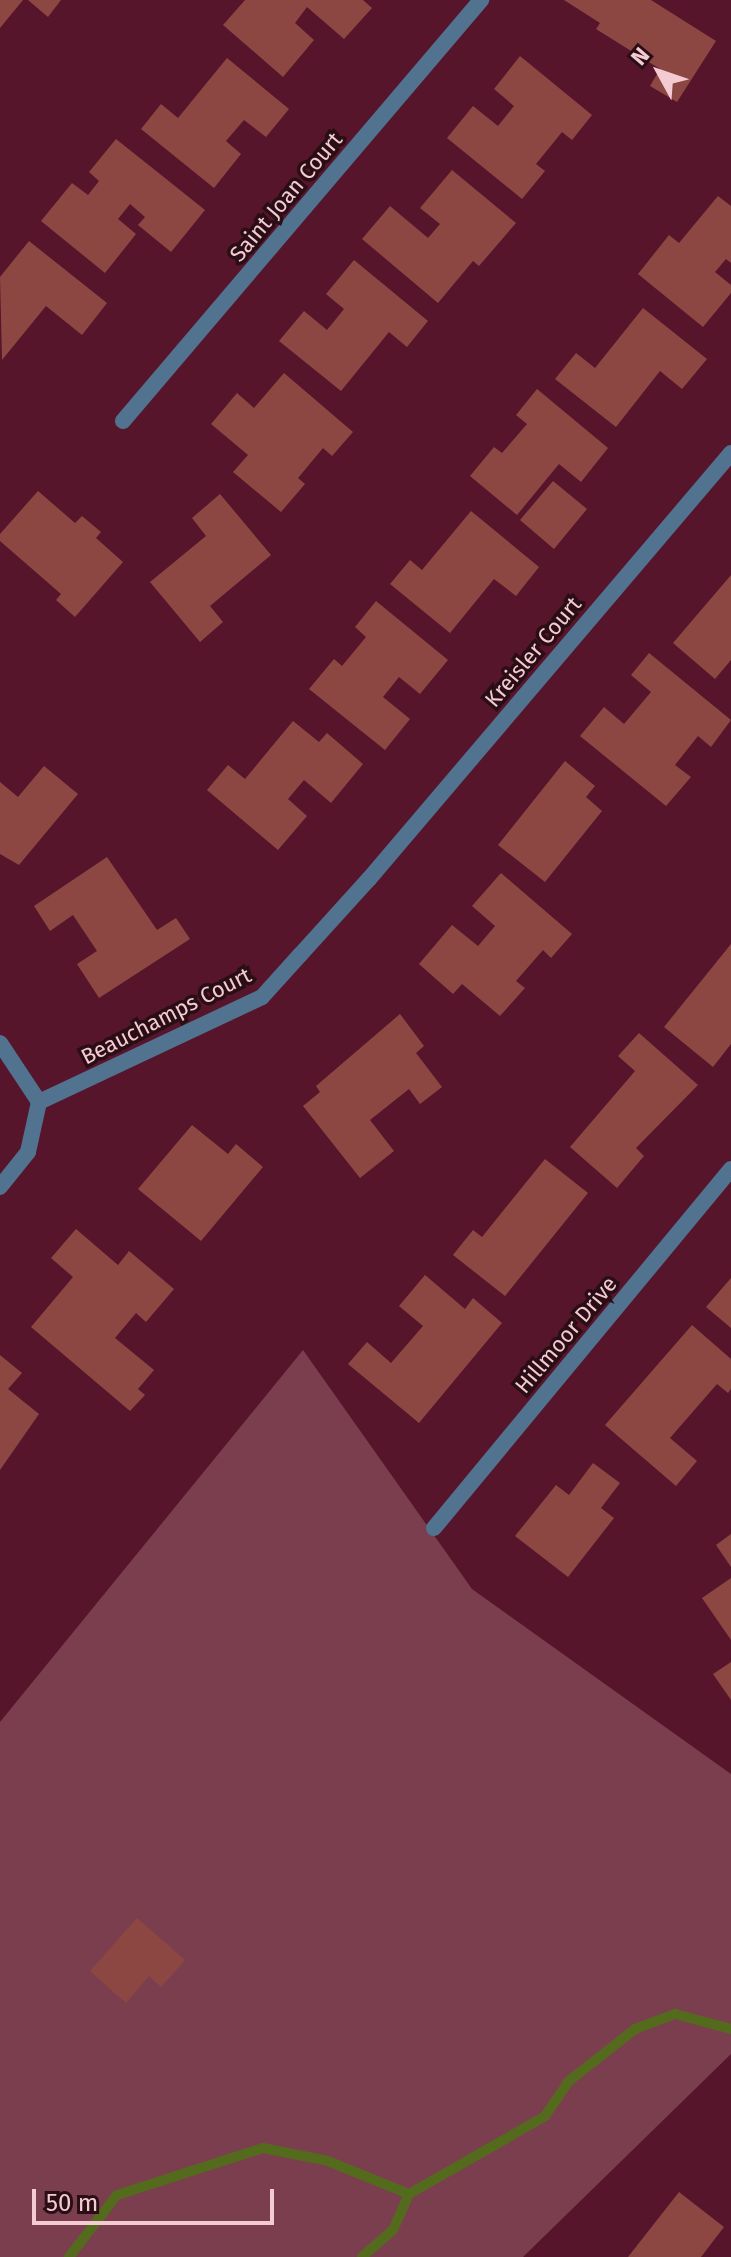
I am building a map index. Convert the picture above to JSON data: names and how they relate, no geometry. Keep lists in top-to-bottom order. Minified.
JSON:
{"streets":{"street":["Saint Joan Court","Kreisler Court","Beauchamps Court","Hillmoor Drive"]},"crossings":[["Kreisler Court","Beauchamps Court"]],"scale_bar":"50 m","north":"top left"}
